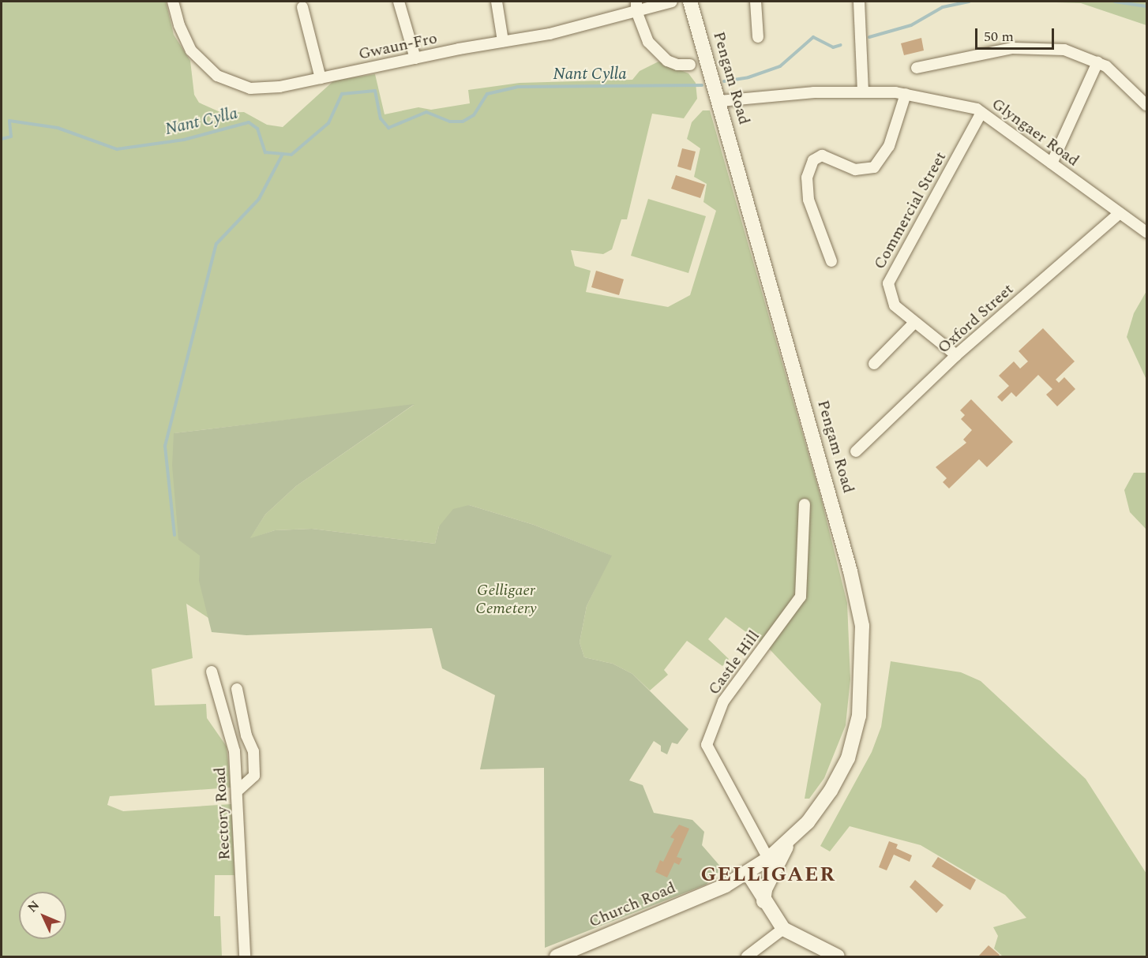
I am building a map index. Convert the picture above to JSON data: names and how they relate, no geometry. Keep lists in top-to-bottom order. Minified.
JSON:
{"streets":{"main road":["Pengam Road","Church Road"],"street":["Gwaun-Fro","Glyngaer Road","Commercial Street","Oxford Street","Castle Hill","Rectory Road"]},"crossings":[["Pengam Road","Glyngaer Road"],["Pengam Road","Castle Hill"],["Pengam Road","Church Road"],["Glyngaer Road","Commercial Street"],["Glyngaer Road","Oxford Street"],["Commercial Street","Oxford Street"]],"districts":["GELLIGAER"],"water":["Nant Cylla"],"parks":["Gelligaer Cemetery"],"scale_bar":"50 m","north":"top left"}
